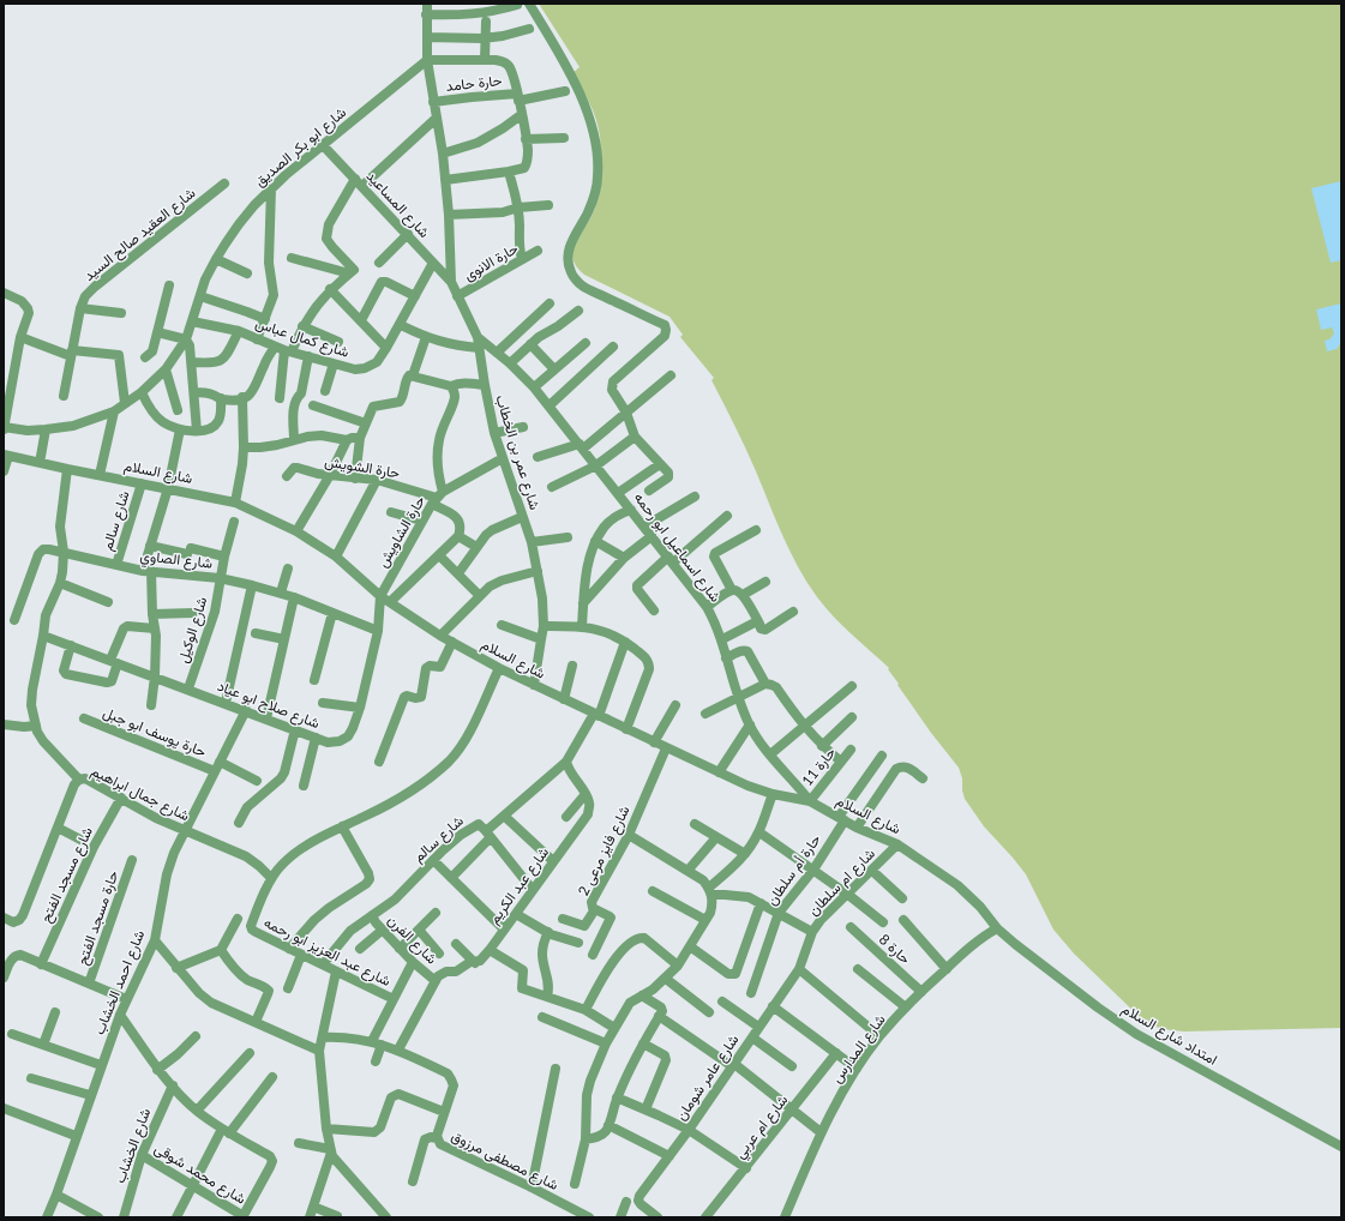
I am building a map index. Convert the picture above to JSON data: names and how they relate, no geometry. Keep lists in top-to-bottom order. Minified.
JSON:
{"streets":{"street":["حارة حامد","شارع ابو بكر الصديق","شارع المساعيد","شارع العقيد صالح السيد","حارة الانوى","شارع كمال عباس","شارع عمر بن الخطاب","حارة الشويش","شارع السلام","شارع سالم","حارة الشاويش","شارع اسماعيل ابو رحمه","شارع الصاوي","شارع الوكيل","شارع صلاح ابو عياد","حارة يوسف ابو جبل","حارة 11","شارع جمال ابراهيم","شارع فايز مرعى 2","حارة أم سلطان","شارع مسجد الفتح","شارع ام سلطان","شارع عبد الكريم","حارة مسجد الفتح","شارع الفرن","حارة 8","شارع عبد العزيز ابو رحمه","شارع احمد الخشاب","امتداد شارع السلام","شارع المدارس","شارع عامر شومان","شارع ام عربي","شارع الخشاب","شارع مصطفى مرزوق","شارع محمد شوقى"]},"crossings":[["حارة حامد","شارع عمر بن الخطاب"],["شارع ابو بكر الصديق","شارع المساعيد"],["شارع ابو بكر الصديق","شارع كمال عباس"],["شارع ابو بكر الصديق","شارع عمر بن الخطاب"],["شارع المساعيد","شارع كمال عباس"],["شارع المساعيد","شارع عمر بن الخطاب"],["حارة الانوى","شارع عمر بن الخطاب"],["شارع عمر بن الخطاب","شارع السلام"],["شارع عمر بن الخطاب","حارة الشاويش"],["شارع عمر بن الخطاب","شارع اسماعيل ابو رحمه"],["حارة الشويش","حارة الشاويش"],["شارع السلام","شارع سالم"],["شارع السلام","حارة الشاويش"],["شارع السلام","شارع اسماعيل ابو رحمه"],["شارع السلام","شارع صلاح ابو عياد"],["شارع السلام","حارة 11"],["شارع السلام","شارع فايز مرعى 2"],["شارع السلام","حارة أم سلطان"],["شارع السلام","شارع ام سلطان"],["شارع السلام","شارع عبد العزيز ابو رحمه"],["شارع السلام","امتداد شارع السلام"],["شارع السلام","شارع المدارس"],["شارع سالم","شارع الصاوي"],["شارع سالم","شارع الفرن"],["شارع سالم","شارع عبد العزيز ابو رحمه"],["حارة الشاويش","شارع صلاح ابو عياد"],["شارع اسماعيل ابو رحمه","حارة 11"],["شارع الصاوي","شارع الوكيل"],["شارع الصاوي","شارع صلاح ابو عياد"],["شارع الوكيل","شارع صلاح ابو عياد"],["شارع صلاح ابو عياد","شارع احمد الخشاب"],["حارة يوسف ابو جبل","شارع احمد الخشاب"],["شارع جمال ابراهيم","شارع مسجد الفتح"],["شارع جمال ابراهيم","شارع عبد العزيز ابو رحمه"],["شارع جمال ابراهيم","شارع احمد الخشاب"],["شارع ام سلطان","شارع عامر شومان"],["شارع عبد الكريم","شارع الفرن"],["حارة 8","شارع المدارس"],["امتداد شارع السلام","شارع المدارس"],["شارع الخشاب","شارع محمد شوقى"]]}
